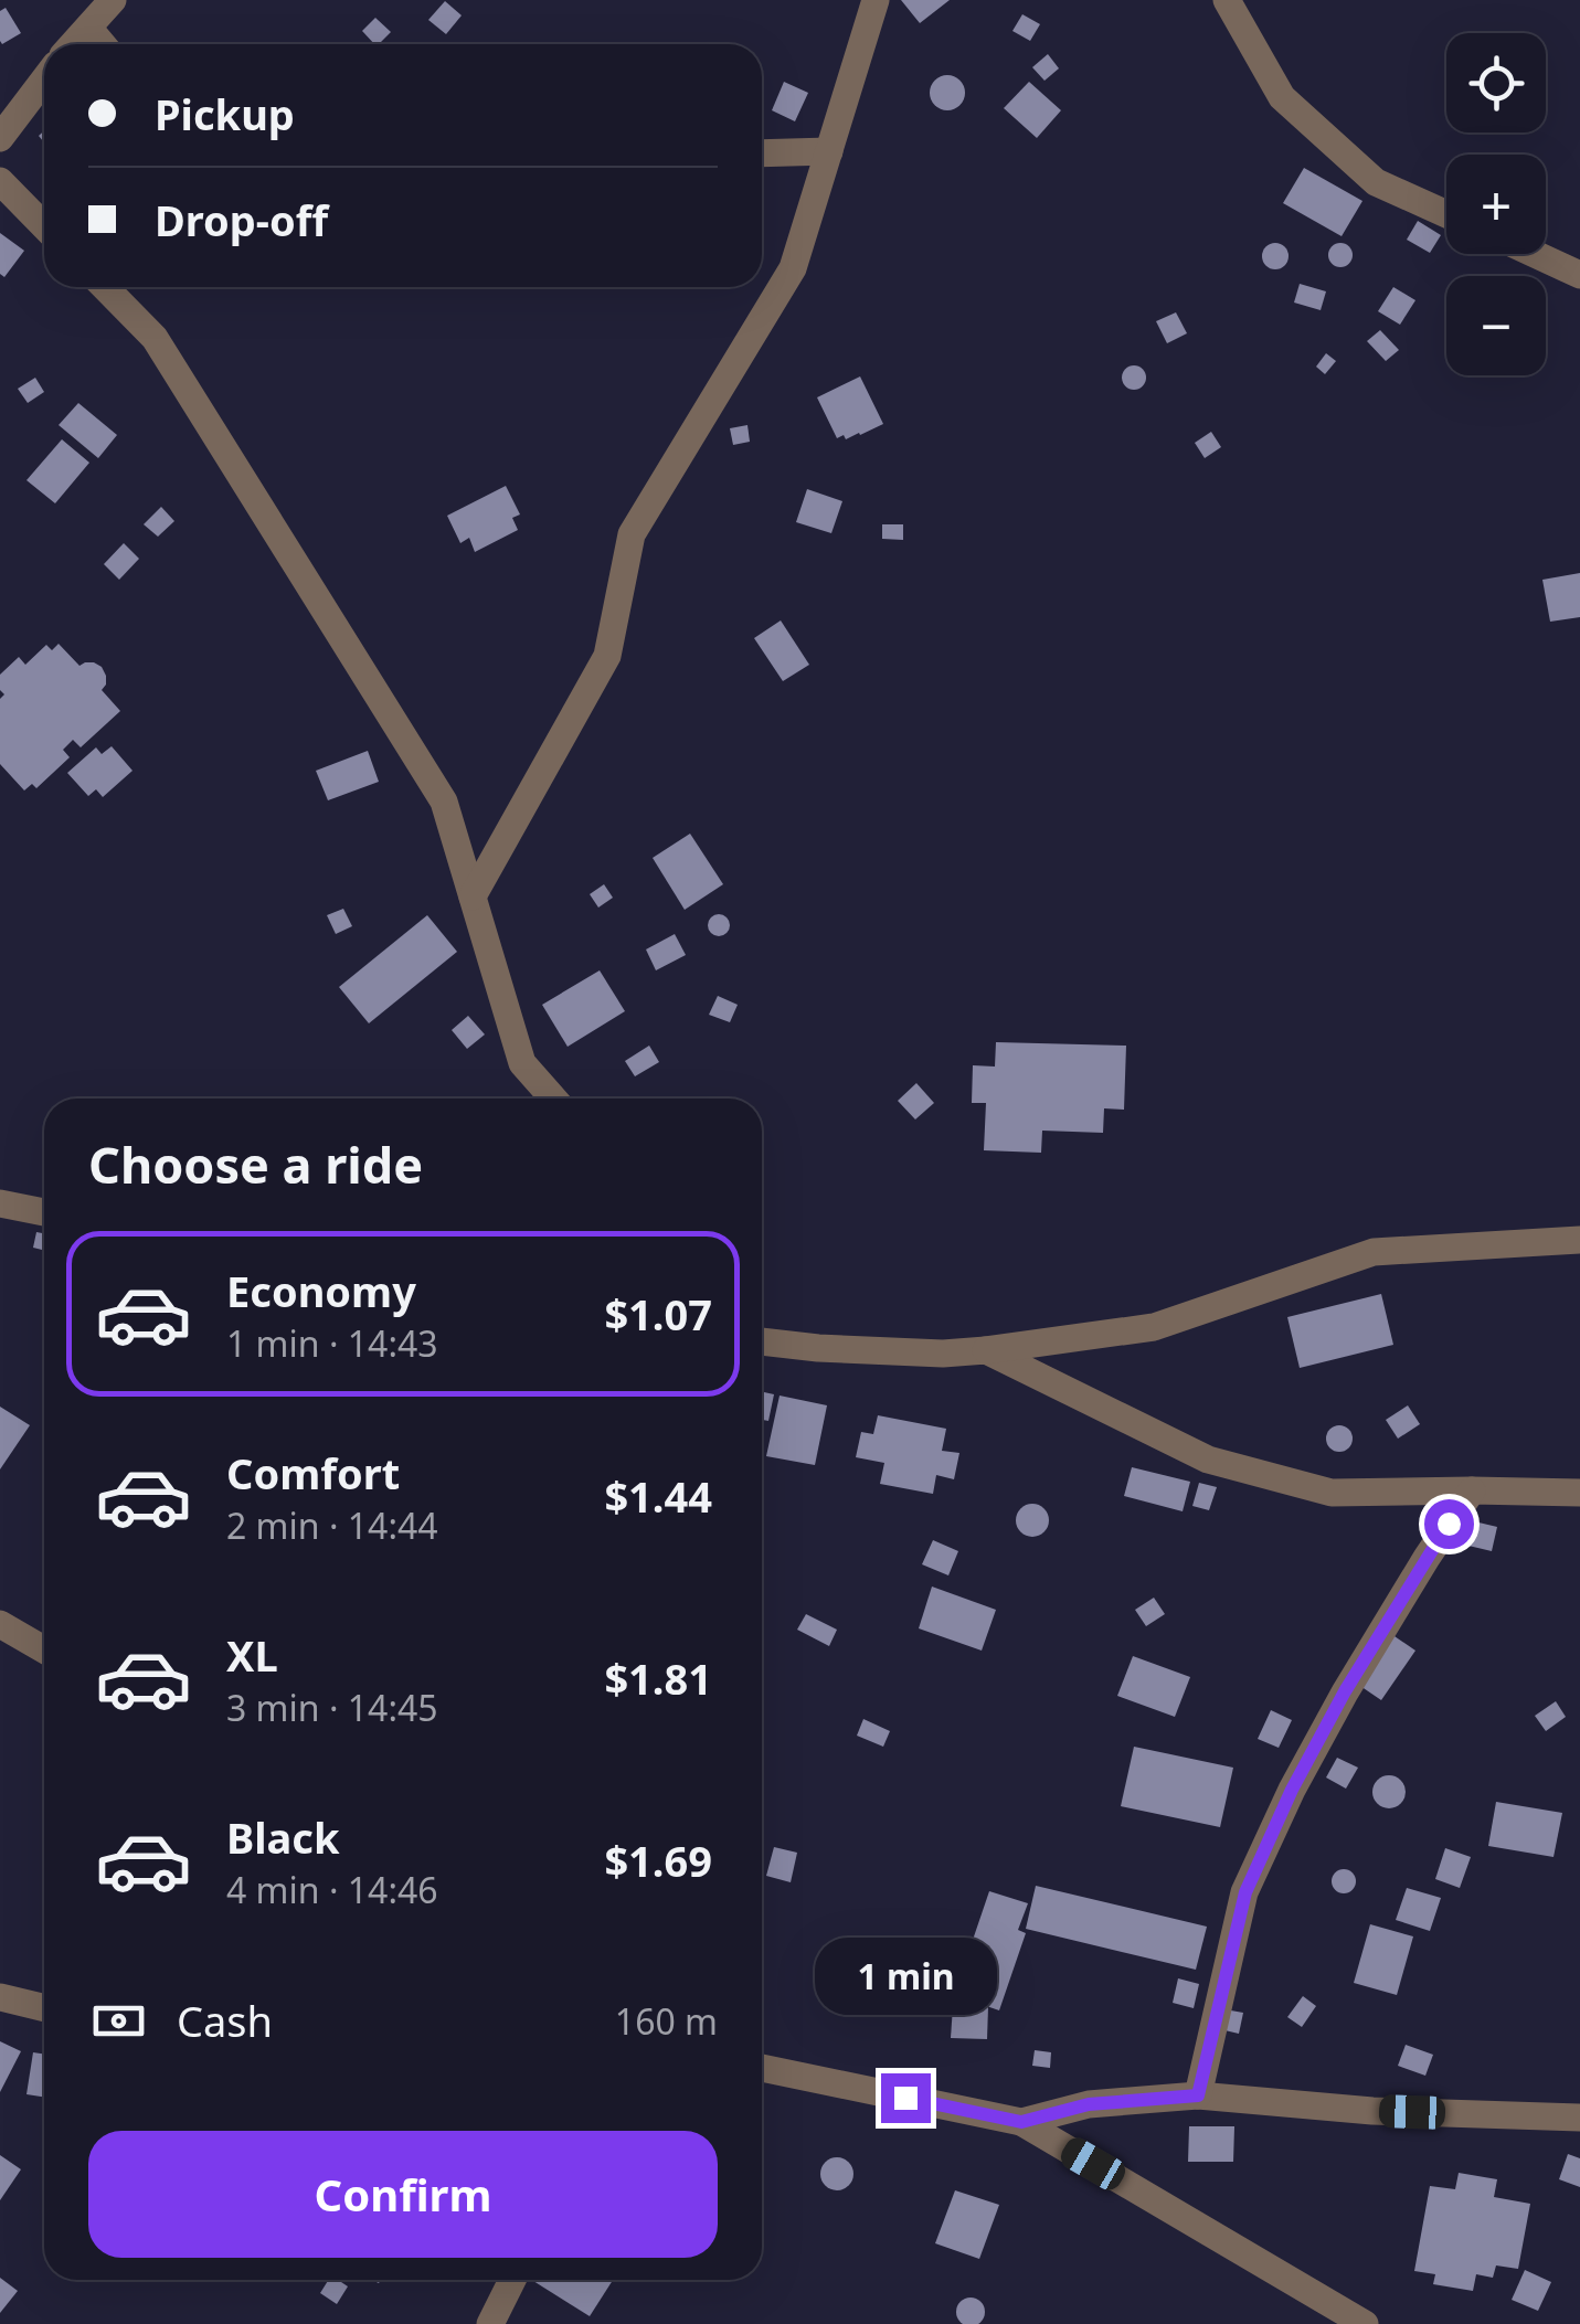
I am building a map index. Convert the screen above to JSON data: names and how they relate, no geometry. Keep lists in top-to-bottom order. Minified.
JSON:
{"page":{"map_buttons":["+","−"],"banner":["Pickup","Drop-off"],"heading":"Choose a ride","list":[{"name":"Economy","note":"1 min · 14:43","value":"$1.07"},{"name":"Comfort","note":"2 min · 14:44","value":"$1.44"},{"name":"XL","note":"3 min · 14:45","value":"$1.81"},{"name":"Black","note":"4 min · 14:46","value":"$1.69"}],"bubble":"1 min","pay":["Cash","160 m"],"buttons":"Confirm"}}
